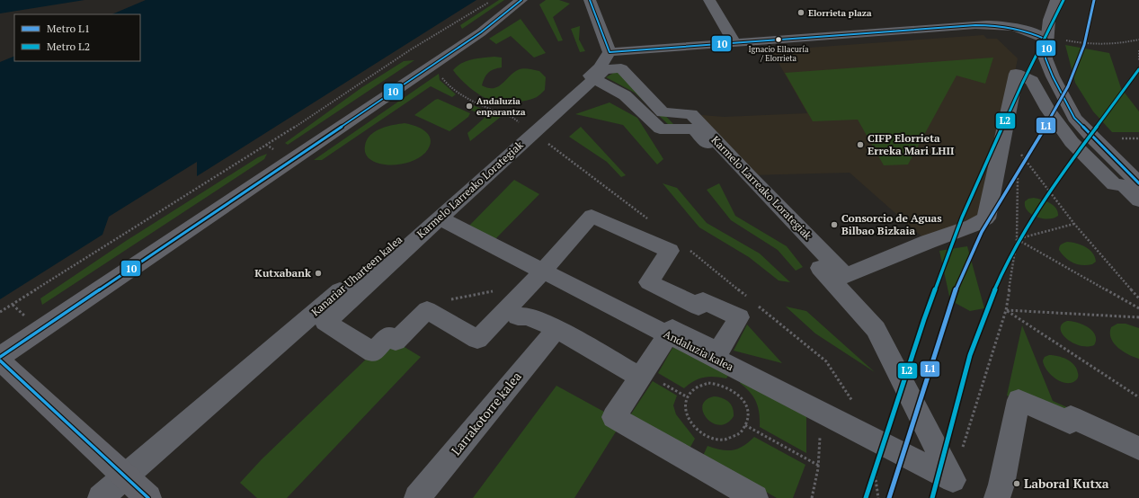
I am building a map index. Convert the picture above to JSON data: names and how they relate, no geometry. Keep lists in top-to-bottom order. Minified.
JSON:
{"streets":{"street":["Karmelo Larreako Lorategiak","Kanariar Uharteen kalea","Andaluzia kalea","Larrakotorre kalea"]},"crossings":[["Karmelo Larreako Lorategiak","Andaluzia kalea"]],"places":["Elorrieta plaza","Ignacio Ellacuría / Elorrieta","Andaluzia enparantza","CIFP Elorrieta Erreka Mari LHII","Consorcio de Aguas Bilbao Bizkaia","Kutxabank","Laboral Kutxa"],"lines":["metro line L1","metro line L2","transit line 10"],"legend":["Metro L1","Metro L2"]}
